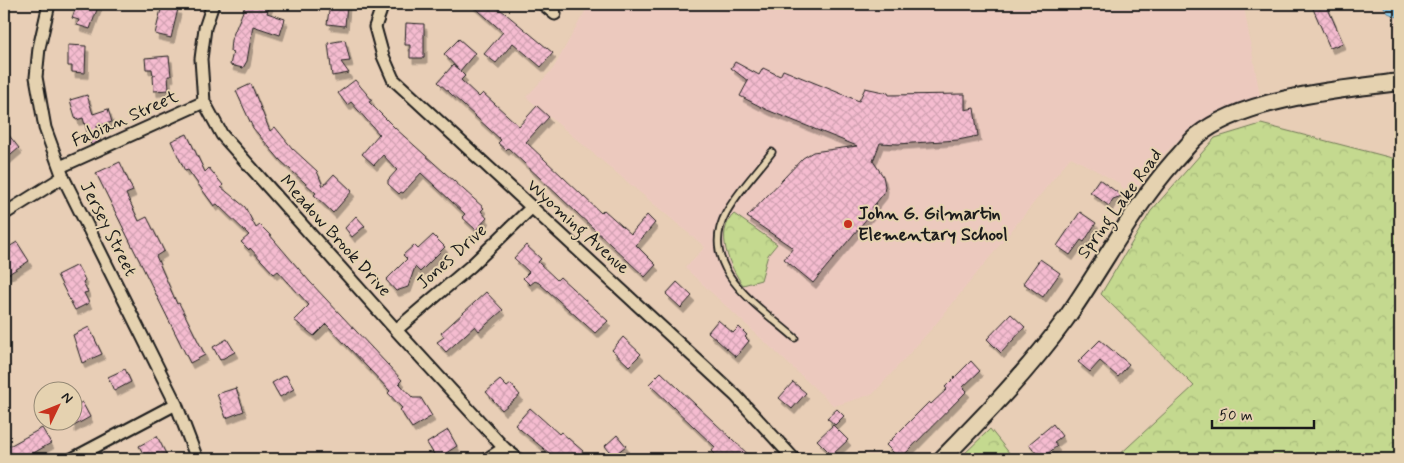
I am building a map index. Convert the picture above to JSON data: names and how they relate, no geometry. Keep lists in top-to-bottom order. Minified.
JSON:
{"streets":{"main road":["Spring Lake Road"],"street":["Fabian Street","Wyoming Avenue","Jersey Street","Meadow Brook Drive","Jones Drive"]},"crossings":[["Fabian Street","Jersey Street"],["Fabian Street","Meadow Brook Drive"],["Wyoming Avenue","Jones Drive"],["Meadow Brook Drive","Jones Drive"]],"places":["John G. Gilmartin Elementary School"],"scale_bar":"50 m","north":"top right"}
